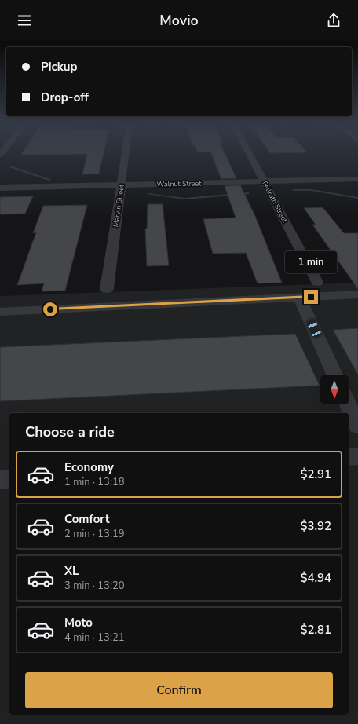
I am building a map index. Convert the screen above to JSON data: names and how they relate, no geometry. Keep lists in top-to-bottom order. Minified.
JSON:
{"streets":{"street":["Walnut Street","Fellrath Street","Marvin Street"]},"crossings":[["Walnut Street","Fellrath Street"],["Walnut Street","Marvin Street"]],"north":"bottom","page":{"header":"Movio","banner":["Pickup","Drop-off"],"bubble":"1 min","heading":"Choose a ride","list":[{"name":"Economy","note":"1 min · 13:18","value":"$2.91"},{"name":"Comfort","note":"2 min · 13:19","value":"$3.92"},{"name":"XL","note":"3 min · 13:20","value":"$4.94"},{"name":"Moto","note":"4 min · 13:21","value":"$2.81"}],"buttons":"Confirm"}}
